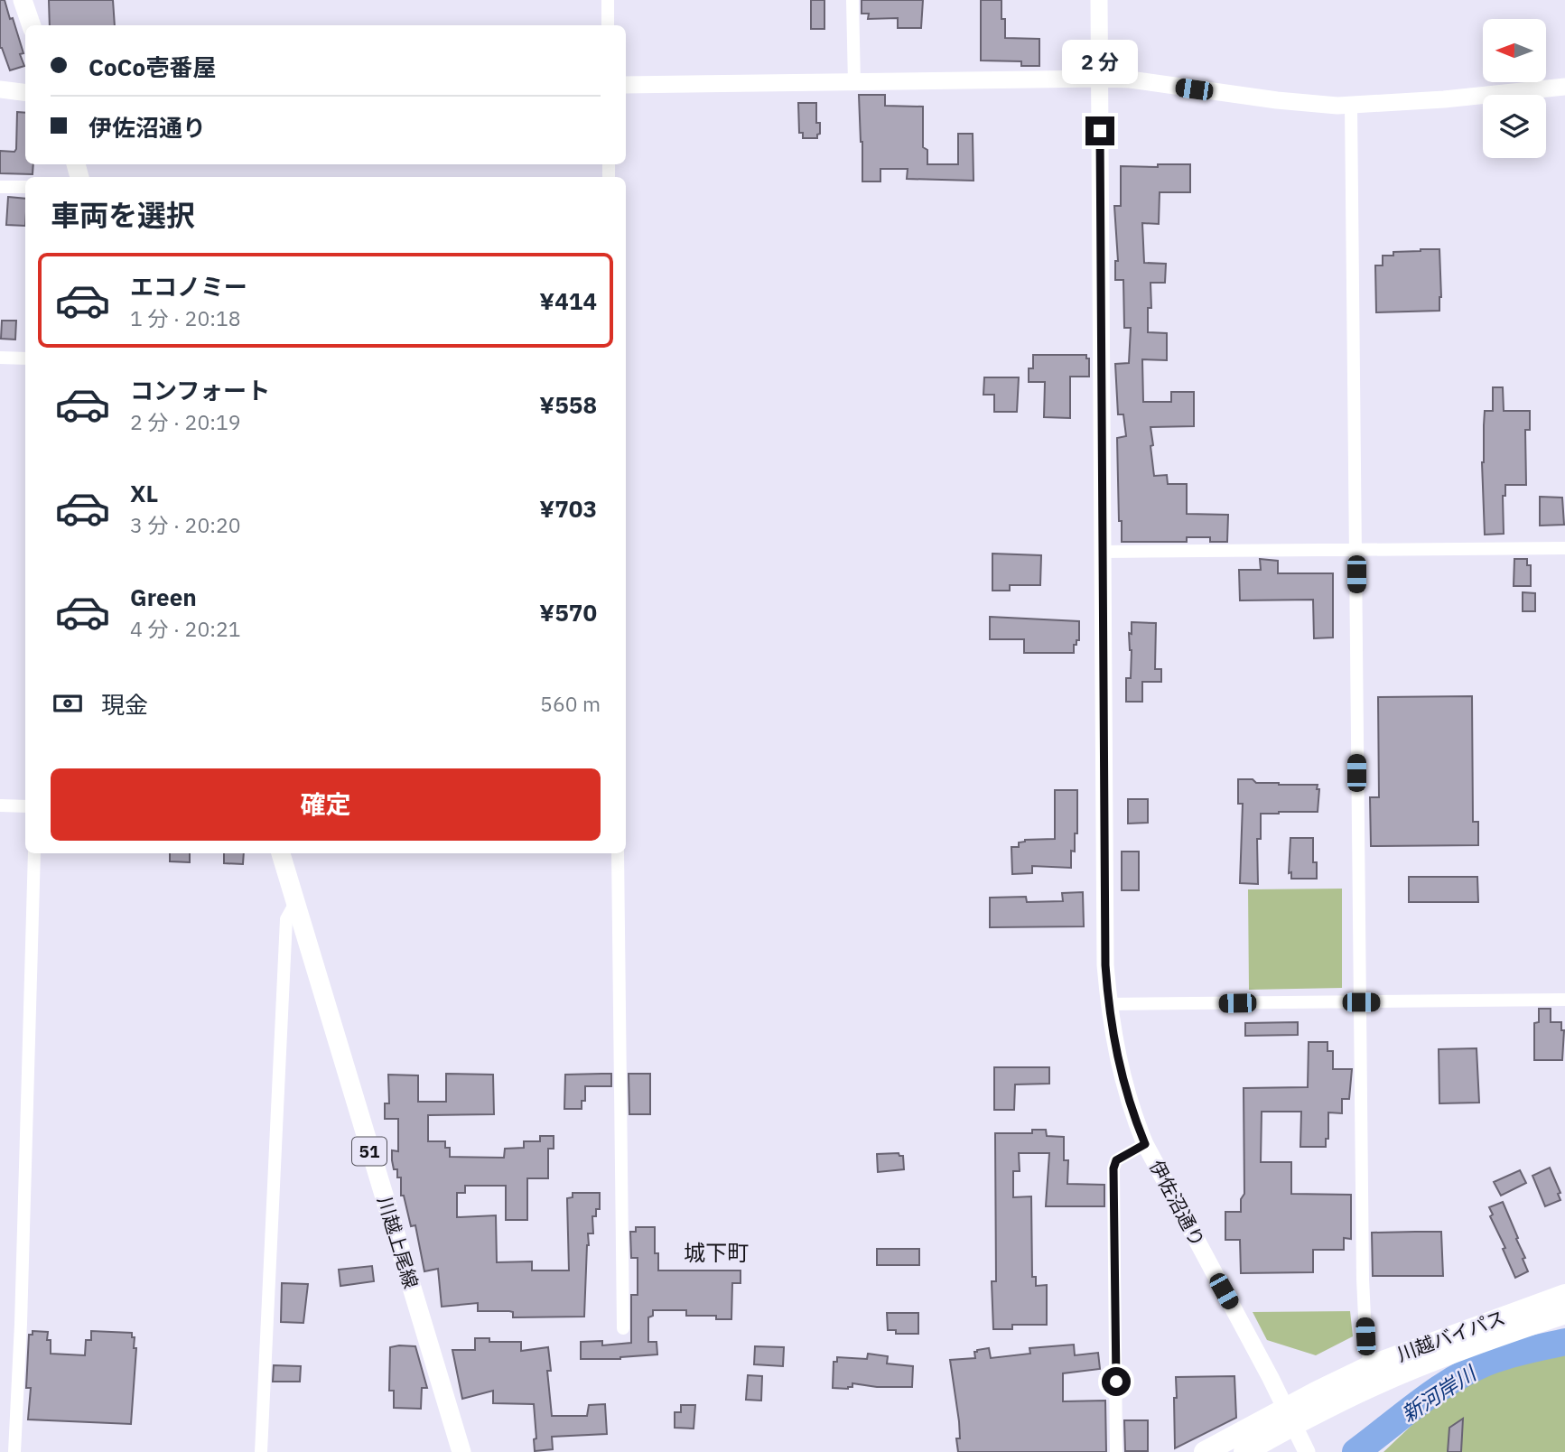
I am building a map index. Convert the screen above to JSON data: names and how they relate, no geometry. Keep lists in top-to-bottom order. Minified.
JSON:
{"streets":{"highway":["川越バイパス"],"main road":["51","川越上尾線"],"street":["伊佐沼通り"]},"crossings":[["伊佐沼通り","川越バイパス"]],"districts":["城下町"],"water":["新河岸川"],"north":"left","page":{"banner":["CoCo壱番屋","伊佐沼通り"],"bubble":"2 分","heading":"車両を選択","list":[{"name":"エコノミー","note":"1 分 · 20:18","value":"¥414"},{"name":"コンフォート","note":"2 分 · 20:19","value":"¥558"},{"name":"XL","note":"3 分 · 20:20","value":"¥703"},{"name":"Green","note":"4 分 · 20:21","value":"¥570"}],"pay":["現金","560 m"],"buttons":"確定"}}
